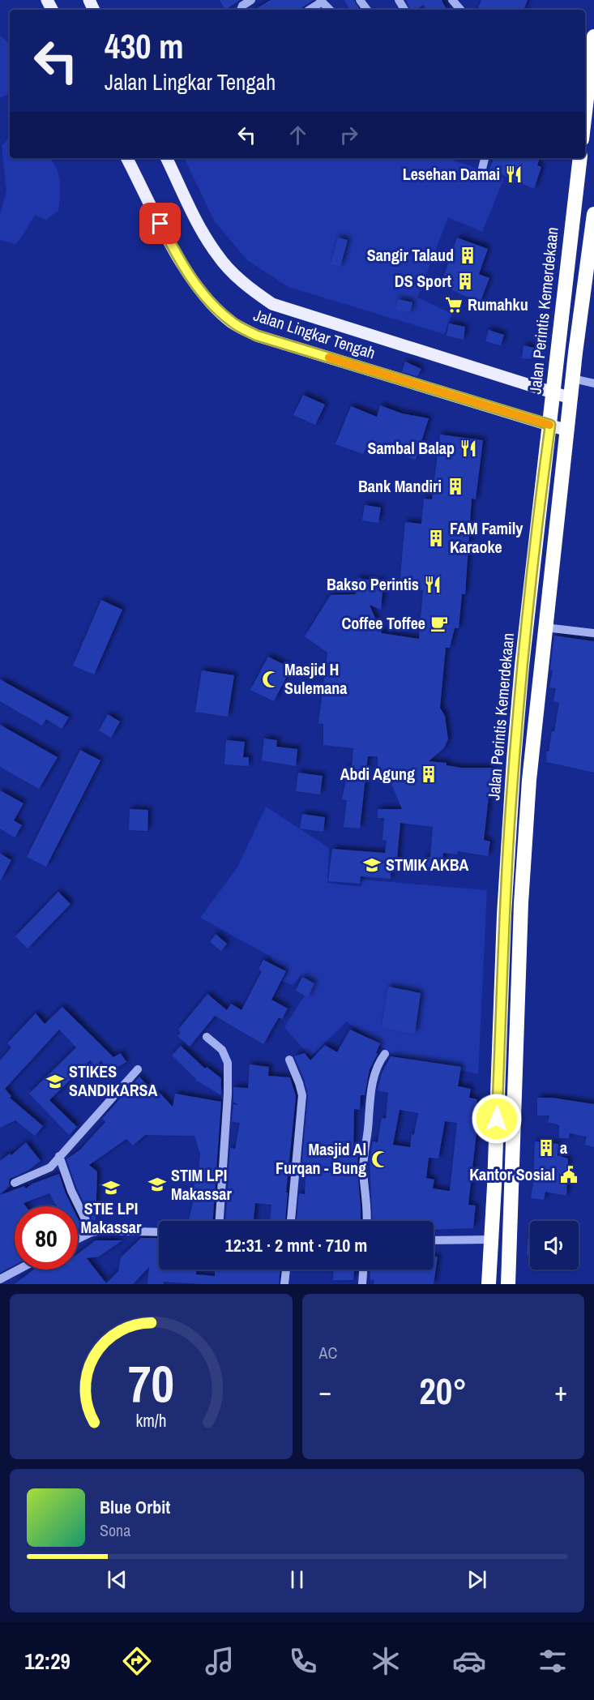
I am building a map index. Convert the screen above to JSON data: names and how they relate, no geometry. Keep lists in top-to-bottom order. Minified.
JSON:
{"streets":{"highway":["Jalan Perintis Kemerdekaan"],"main road":["Jalan Lingkar Tengah"]},"crossings":[["Jalan Perintis Kemerdekaan","Jalan Lingkar Tengah"]],"places":{"restaurant":["Lesehan Damai","Sambal Balap","Bakso Perintis"],"building":["Sangir Talaud","DS Sport","Bank Mandiri","FAM Family Karaoke","Abdi Agung","a"],"supermarket":["Rumahku"],"cafe":["Coffee Toffee"],"mosque":["Masjid H Sulemana","Masjid Al Furqan - Bung"],"school or university":["STMIK AKBA","STIKES SANDIKARSA","STIM LPI Makassar","STIE LPI Makassar"],"public building":["Kantor Sosial"]},"page":{"turn":["430 m","Jalan Lingkar Tengah"],"limit":"80","trip":"12:31 · 2 mnt · 710 m","tile":"AC","heat":["−","20°","+"],"song":["Blue Orbit","Sona"],"tabs":"12:29","gauge":["70","km/h"]}}
